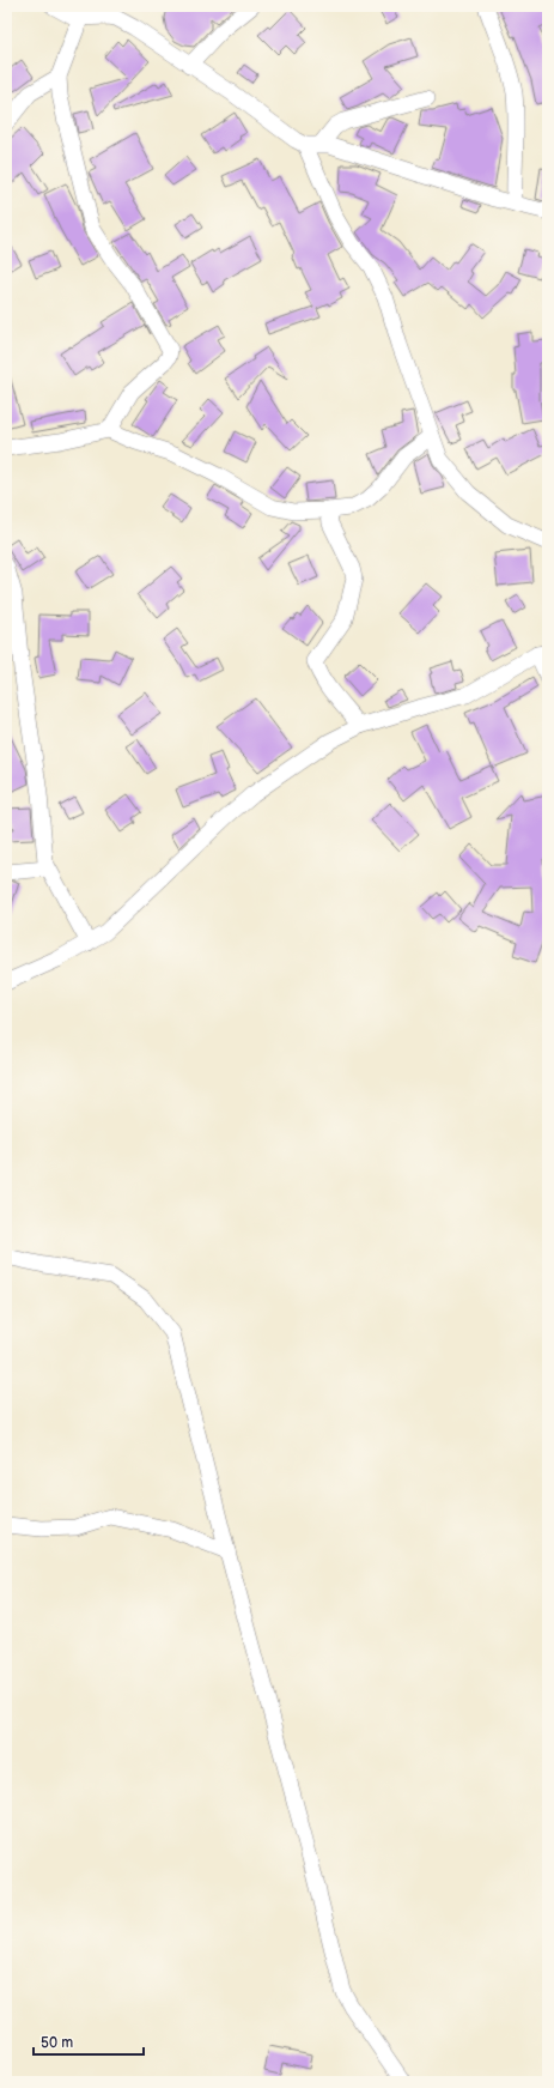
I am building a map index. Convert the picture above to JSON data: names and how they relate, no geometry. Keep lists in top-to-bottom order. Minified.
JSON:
{"scale_bar":"50 m"}
